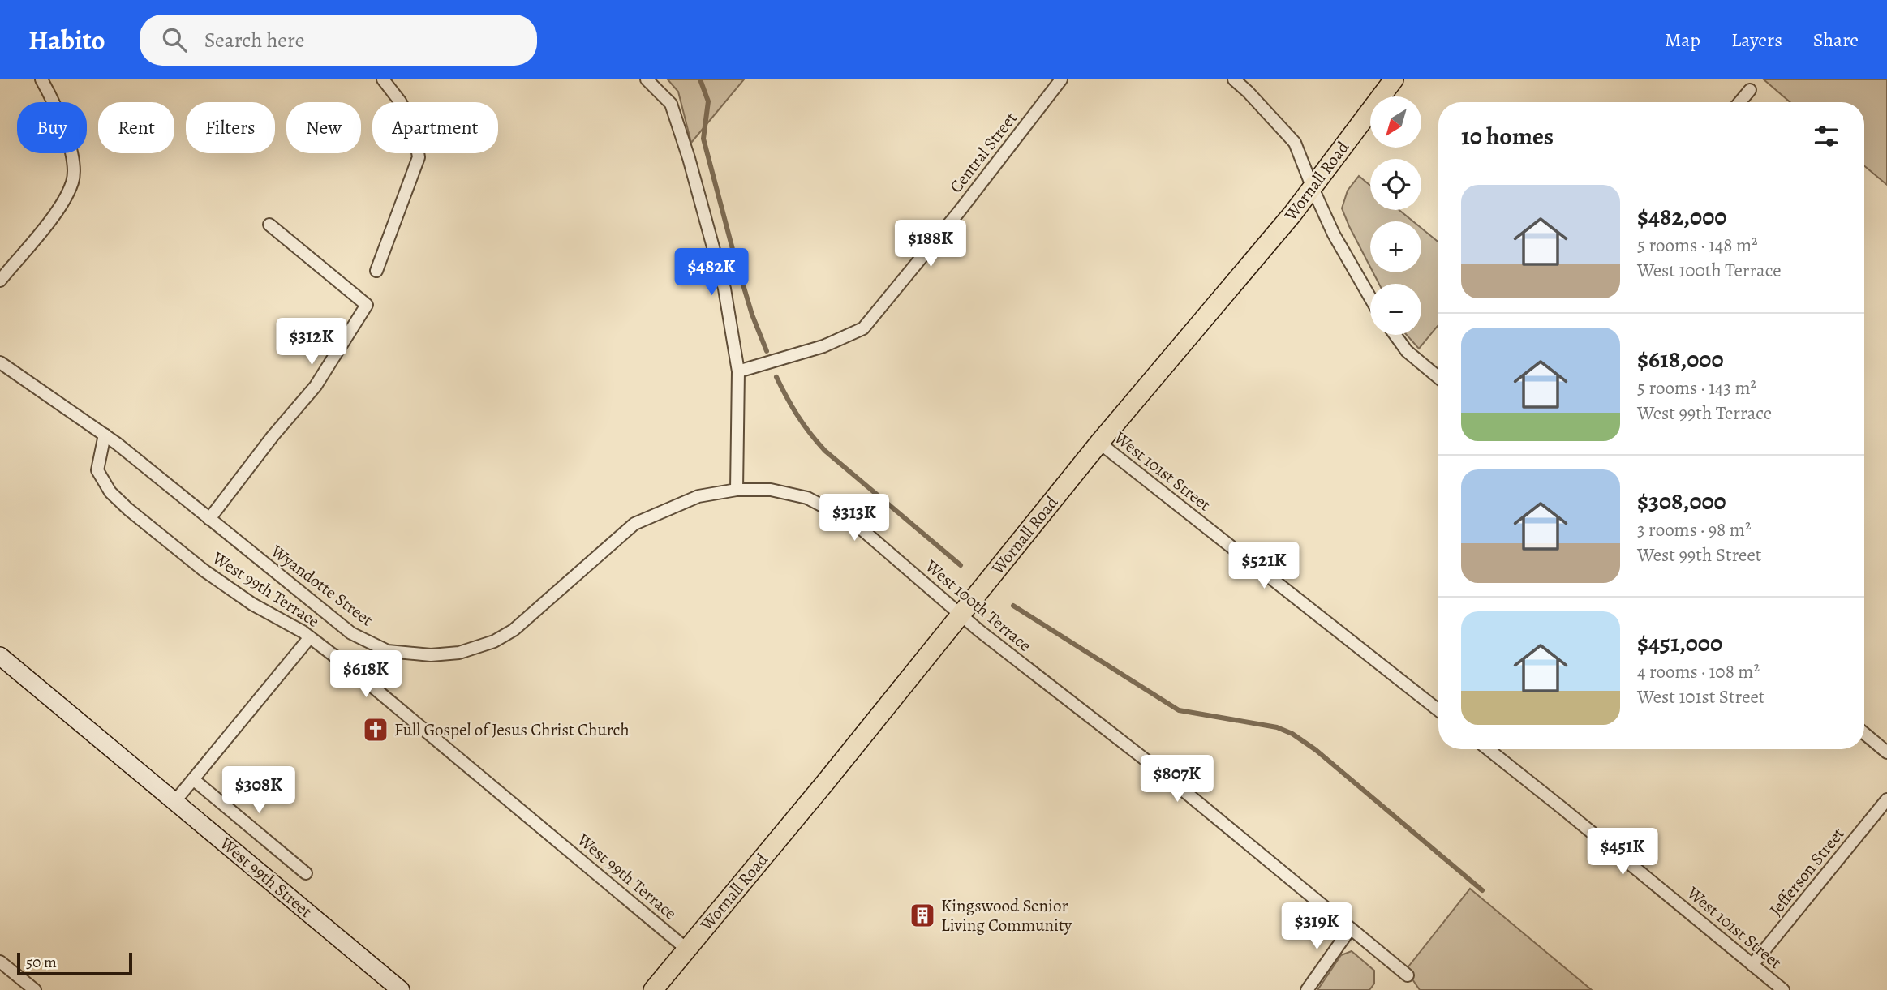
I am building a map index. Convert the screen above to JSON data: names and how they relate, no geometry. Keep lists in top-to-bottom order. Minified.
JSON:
{"streets":{"main road":["Wornall Road"],"street":["Central Street","West 101st Street","Wyandotte Street","West 99th Terrace","West 100th Terrace","Jefferson Street","West 99th Street"]},"crossings":[["Wornall Road","West 101st Street"],["Wornall Road","West 99th Terrace"],["Wornall Road","West 100th Terrace"],["West 101st Street","Jefferson Street"],["Wyandotte Street","West 99th Terrace"],["Wyandotte Street","West 100th Terrace"]],"places":{"church":["Full Gospel of Jesus Christ Church"],"building":["Kingswood Senior Living Community"]},"scale_bar":"50 m","north":"bottom left","page":{"header":"Habito","search":"Search here","nav":["Map","Layers","Share"],"map_buttons":["+","−"],"chip":["Buy","Rent","Filters","New","Apartment"],"heading":"10 homes","list":[{"name":"$482,000","note":"5 rooms · 148 m² · West 100th Terrace"},{"name":"$618,000","note":"5 rooms · 143 m² · West 99th Terrace"},{"name":"$308,000","note":"3 rooms · 98 m² · West 99th Street"},{"name":"$451,000","note":"4 rooms · 108 m² · West 101st Street"}],"price":["$188K","$482K","$312K","$313K","$521K","$618K","$807K","$308K","$451K","$319K"],"scale":"50 m"}}
